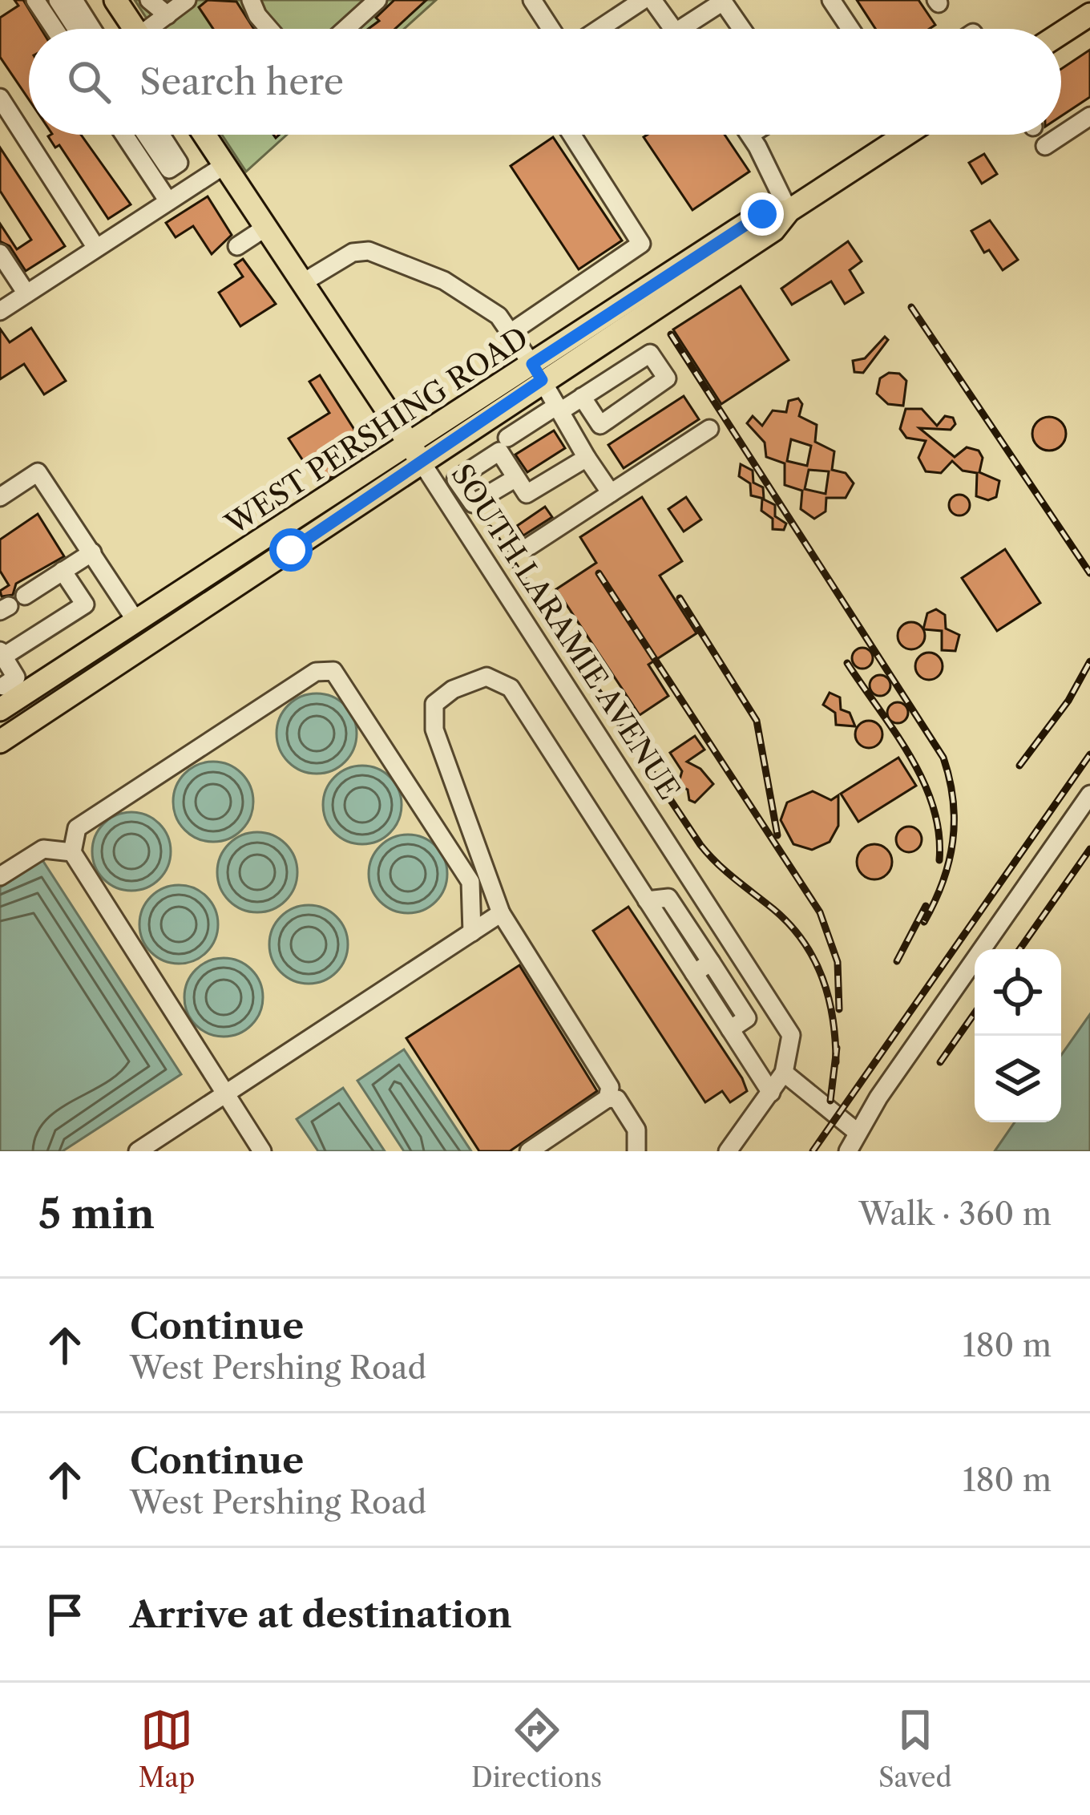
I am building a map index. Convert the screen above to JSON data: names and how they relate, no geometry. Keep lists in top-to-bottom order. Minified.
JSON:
{"streets":{"main road":["WEST PERSHING ROAD","SOUTH LARAMIE AVENUE"]},"crossings":[["WEST PERSHING ROAD","SOUTH LARAMIE AVENUE"]],"page":{"search":"Search here","heading":["5 min","Walk · 360 m"],"list":[["Continue","West Pershing Road","180 m"],["Continue","West Pershing Road","180 m"],"Arrive at destination"],"nav":["Map","Directions","Saved"]}}
